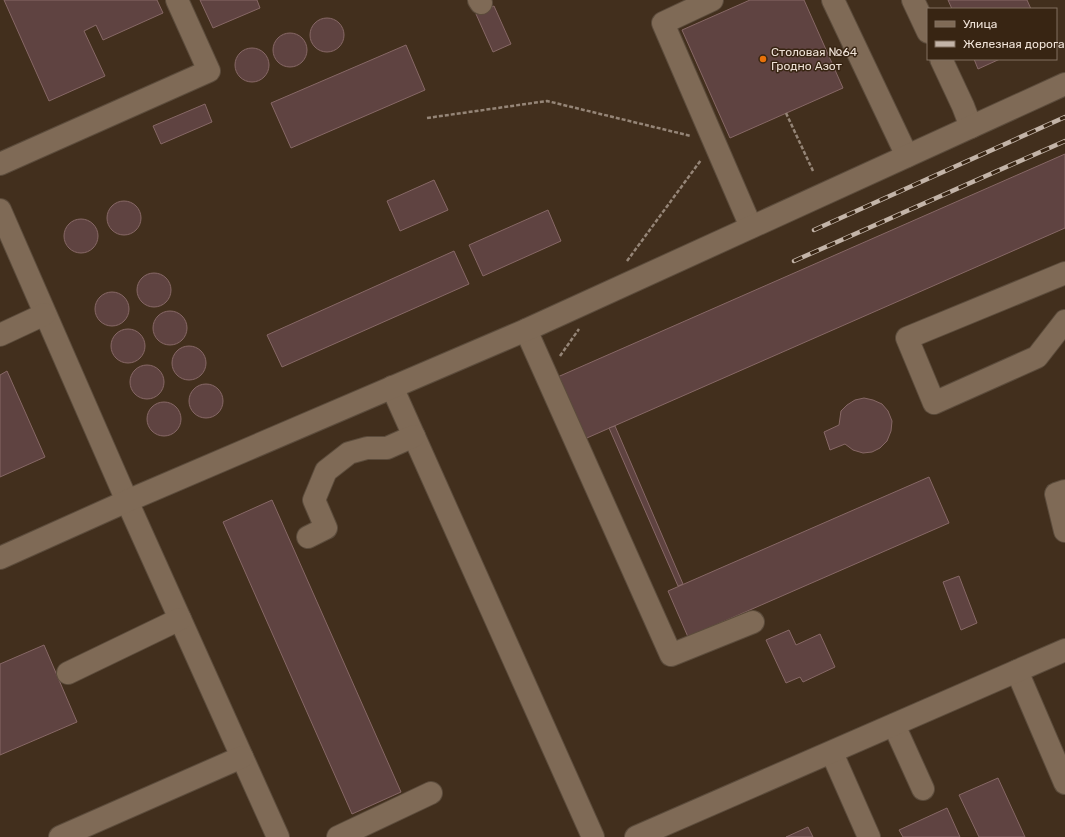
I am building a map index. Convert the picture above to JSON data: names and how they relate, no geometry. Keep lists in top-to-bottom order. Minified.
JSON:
{"places":["Столовая №64 Гродно Азот"],"legend":["Улица","Железная дорога"]}
